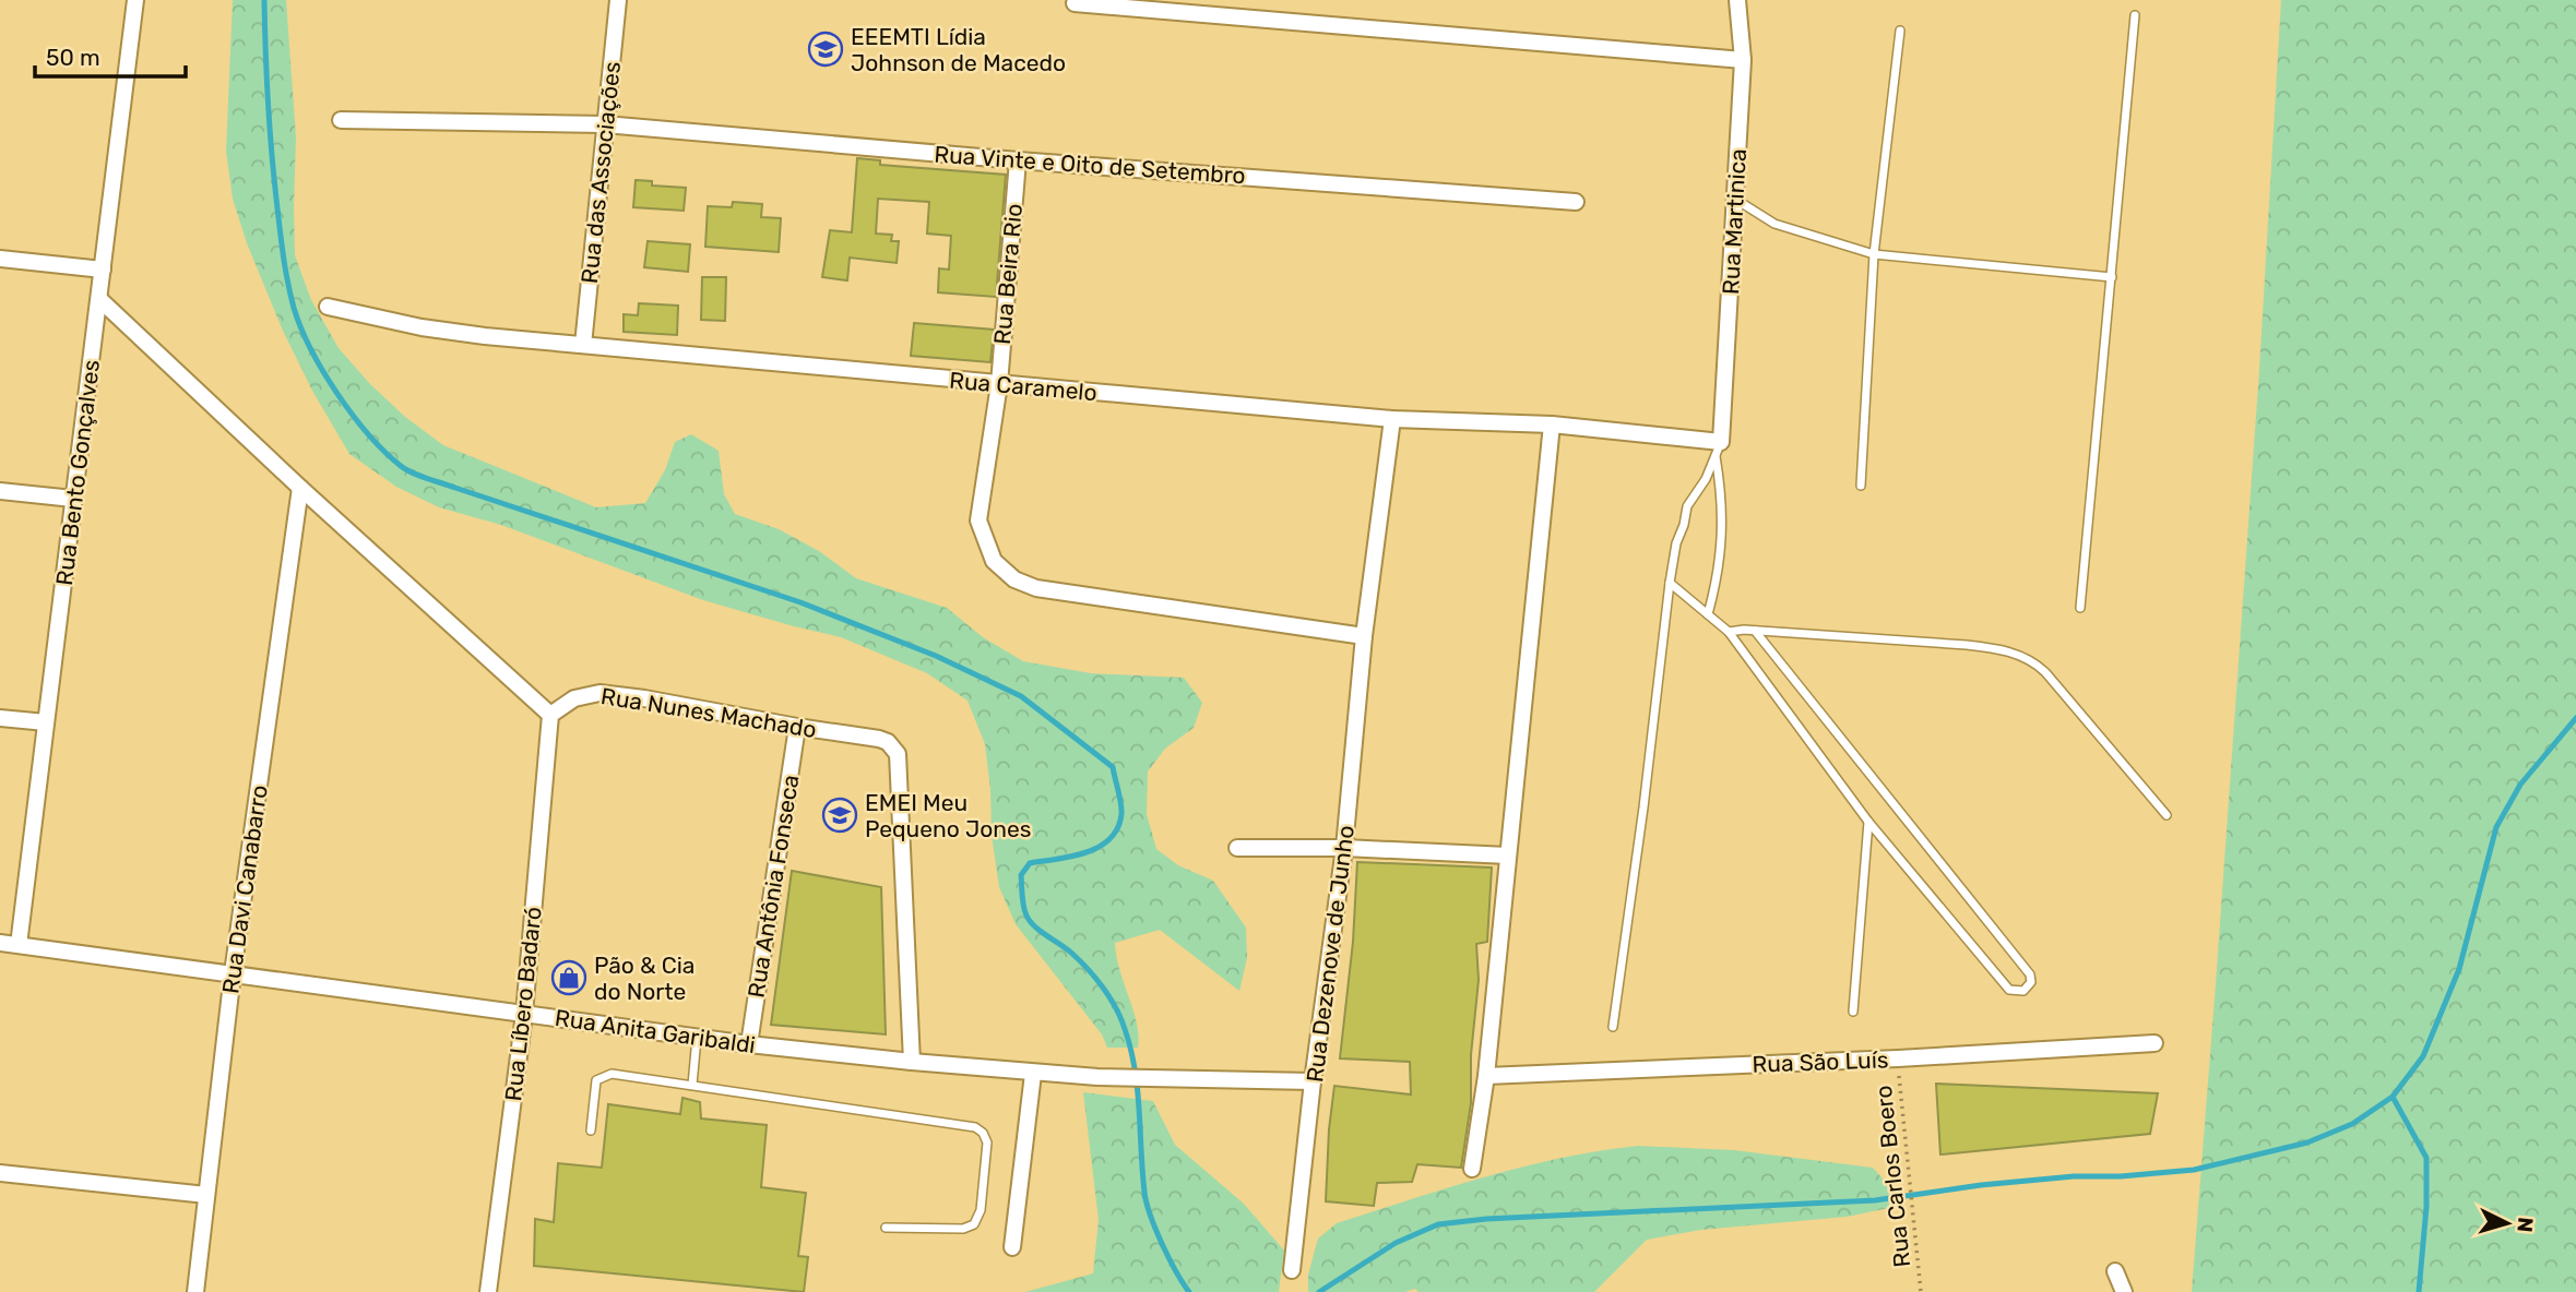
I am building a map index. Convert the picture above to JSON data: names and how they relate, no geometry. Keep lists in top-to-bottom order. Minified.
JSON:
{"streets":{"street":["Rua Vinte e Oito de Setembro","Rua das Associações","Rua Martinica","Rua Beira Rio","Rua Caramelo","Rua Bento Gonçalves","Rua Nunes Machado","Rua Antônia Fonseca","Rua Davi Canabarro","Rua Dezenove de Junho","Rua Líbero Badaró","Rua Anita Garibaldi","Rua São Luís"],"path":["Rua Carlos Boero"]},"crossings":[["Rua Vinte e Oito de Setembro","Rua das Associações"],["Rua Vinte e Oito de Setembro","Rua Beira Rio"],["Rua das Associações","Rua Caramelo"],["Rua Martinica","Rua Caramelo"],["Rua Beira Rio","Rua Caramelo"],["Rua Beira Rio","Rua Dezenove de Junho"],["Rua Caramelo","Rua Dezenove de Junho"],["Rua Bento Gonçalves","Rua Anita Garibaldi"],["Rua Nunes Machado","Rua Antônia Fonseca"],["Rua Nunes Machado","Rua Líbero Badaró"],["Rua Nunes Machado","Rua Anita Garibaldi"],["Rua Antônia Fonseca","Rua Anita Garibaldi"],["Rua Davi Canabarro","Rua Anita Garibaldi"],["Rua Dezenove de Junho","Rua Anita Garibaldi"],["Rua Líbero Badaró","Rua Anita Garibaldi"],["Rua São Luís","Rua Carlos Boero"]],"places":{"school or university":["EEEMTI Lídia Johnson de Macedo","EMEI Meu Pequeno Jones"],"shop":["Pão & Cia do Norte"]},"scale_bar":"50 m","north":"right"}
